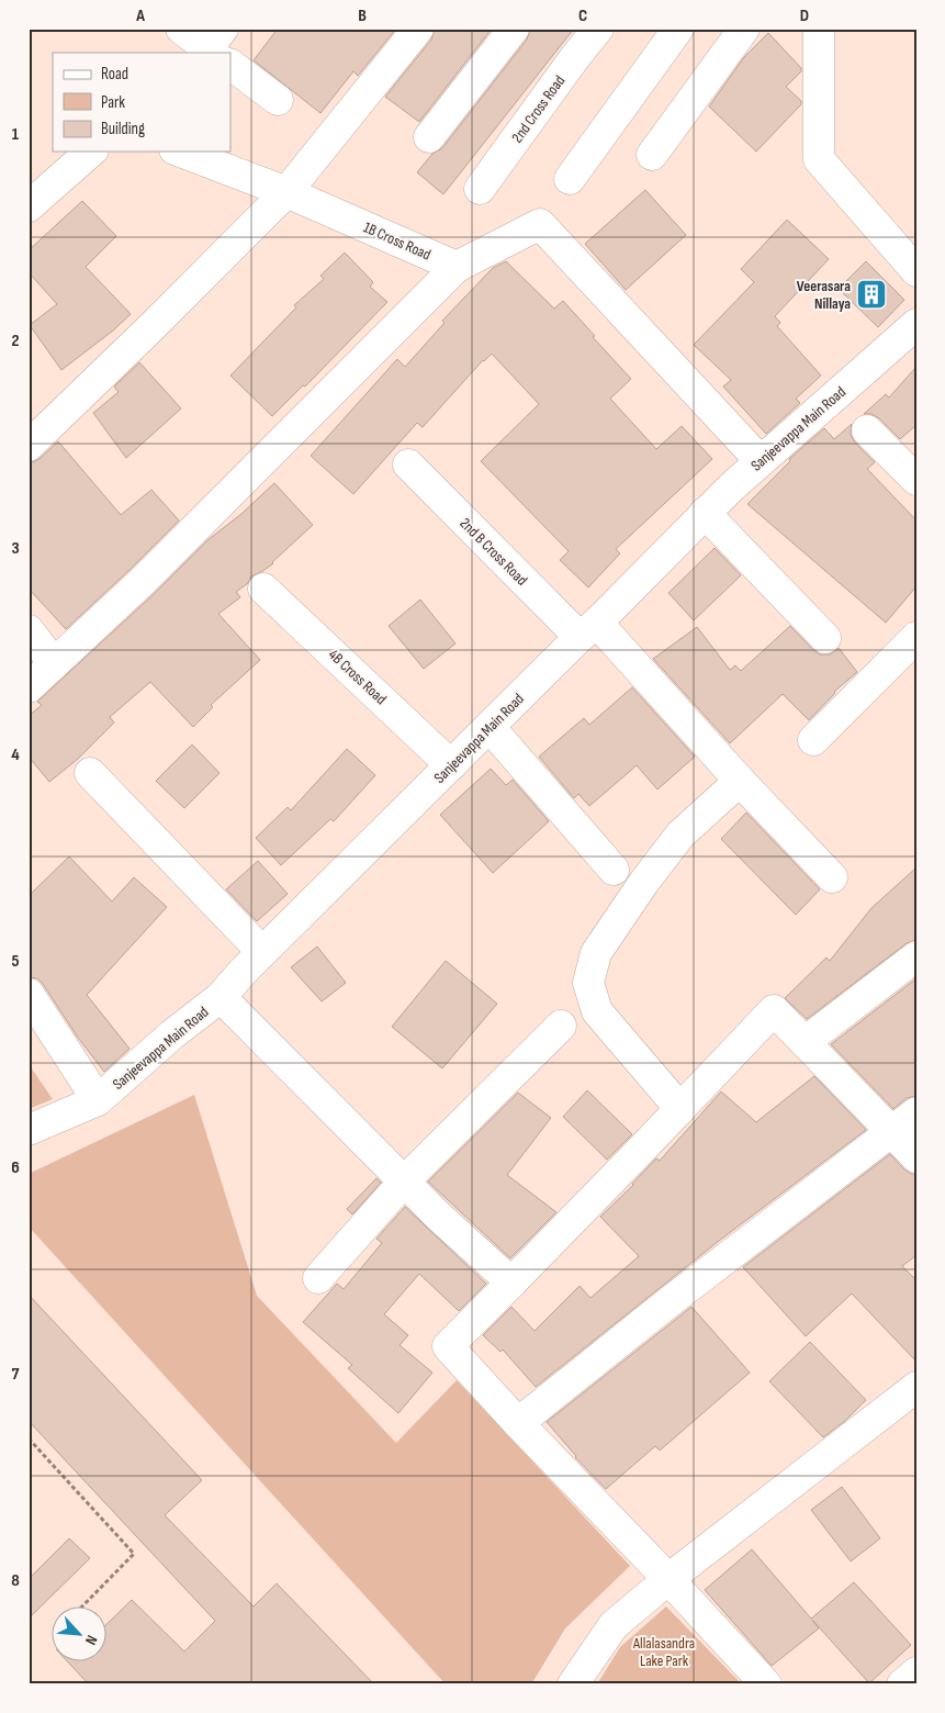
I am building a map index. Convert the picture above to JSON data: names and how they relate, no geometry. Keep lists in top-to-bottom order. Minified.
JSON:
{"streets":{"street":["2nd Cross Road","1B Cross Road","Sanjeevappa Main Road","2nd B Cross Road","4B Cross Road"]},"crossings":[["Sanjeevappa Main Road","2nd B Cross Road"],["Sanjeevappa Main Road","4B Cross Road"]],"parks":["Allalasandra Lake Park"],"places":{"building":["Veerasara Nillaya"]},"legend":["Road","Park","Building"],"north":"bottom right","grid":{"columns":["A","B","C","D"],"rows":["1","2","3","4","5","6","7","8"]}}
